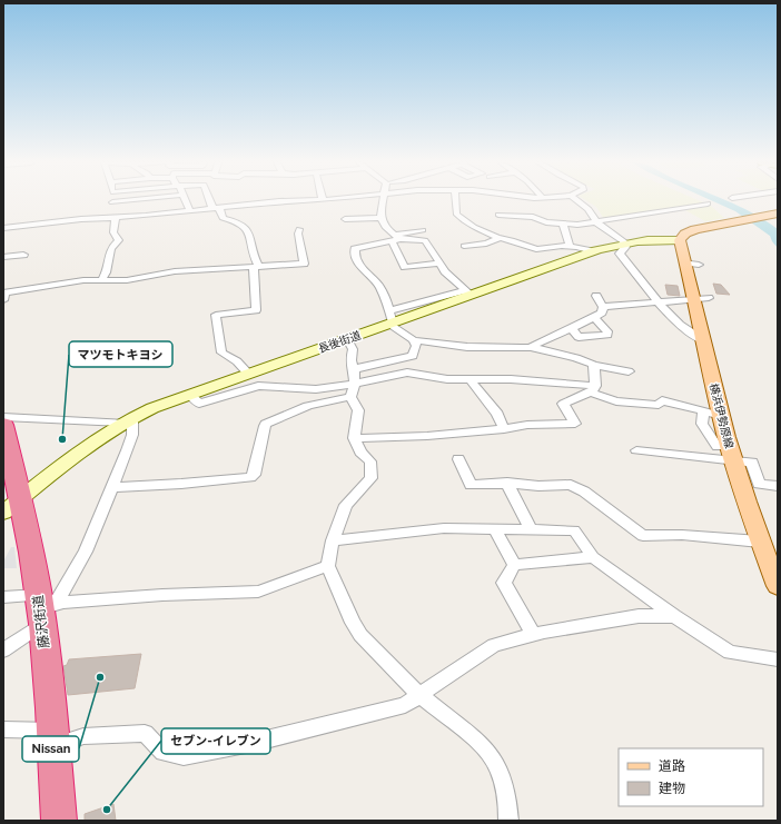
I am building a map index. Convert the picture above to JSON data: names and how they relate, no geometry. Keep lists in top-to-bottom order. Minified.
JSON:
{"streets":{"highway":["藤沢街道"],"main road":["長後街道","横浜伊勢原線"]},"crossings":[["長後街道","横浜伊勢原線"],["長後街道","藤沢街道"]],"places":["マツモトキヨシ","Nissan","セブン-イレブン"],"legend":["道路","建物"]}
